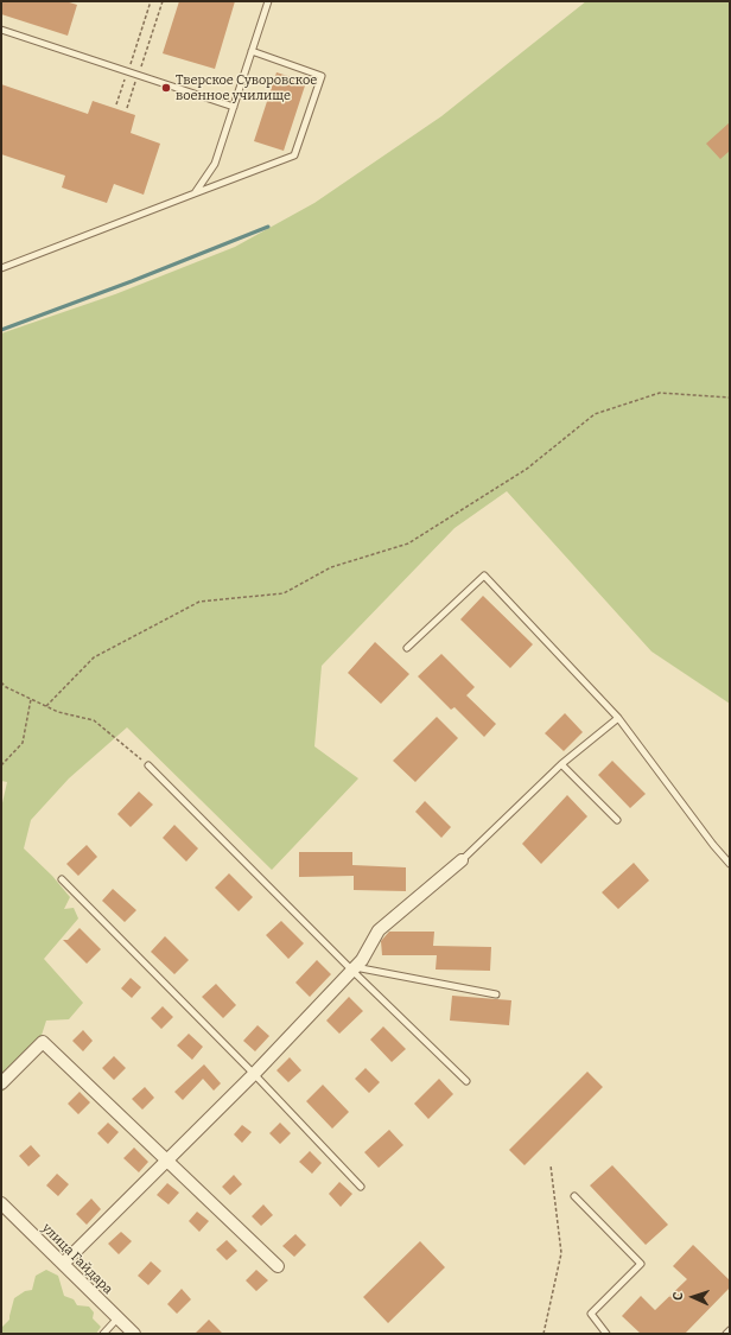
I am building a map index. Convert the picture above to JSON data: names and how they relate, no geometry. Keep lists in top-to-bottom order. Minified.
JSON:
{"streets":{"street":["улица Гайдара"]},"places":["Тверское Суворовское военное училище"],"north":"left"}
